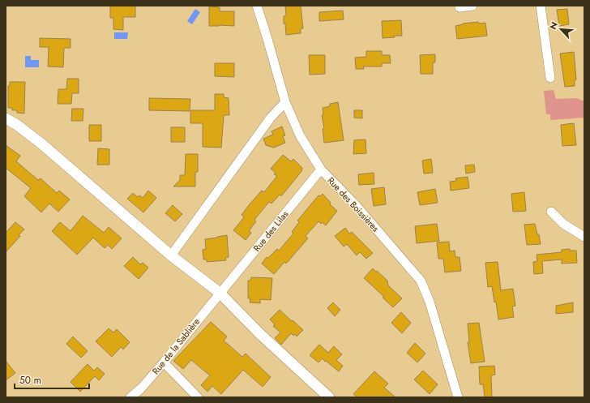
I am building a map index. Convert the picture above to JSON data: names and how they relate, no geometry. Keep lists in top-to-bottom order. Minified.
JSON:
{"streets":{"street":["Rue des Boissières","Rue des Lilas","Rue de la Sablière"]},"crossings":[["Rue des Boissières","Rue des Lilas"],["Rue des Lilas","Rue de la Sablière"]],"scale_bar":"50 m","north":"top left"}
